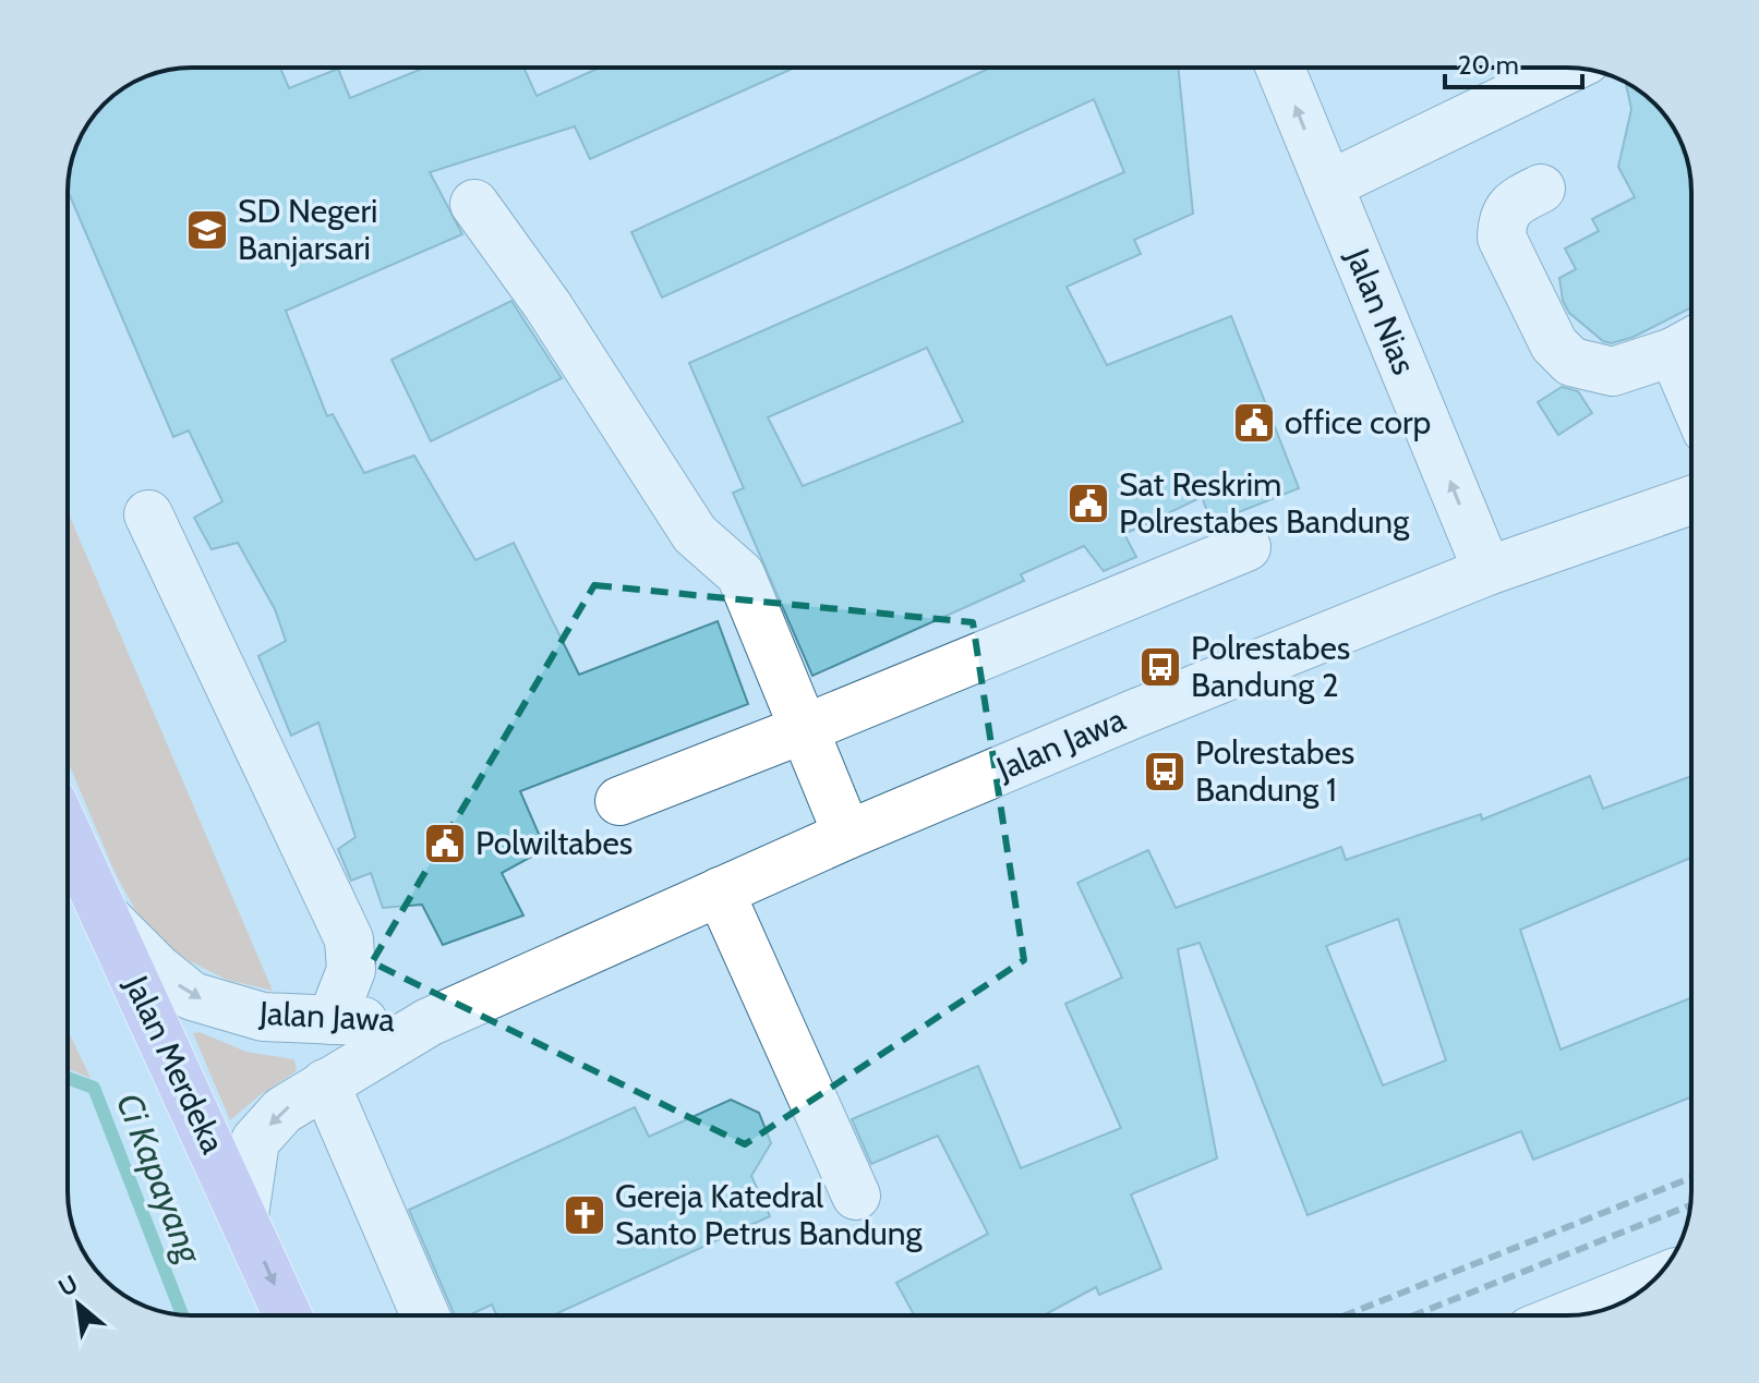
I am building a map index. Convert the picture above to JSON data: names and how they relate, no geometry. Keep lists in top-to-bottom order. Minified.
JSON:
{"streets":{"main road":["Jalan Merdeka"],"street":["Jalan Nias","Jalan Jawa"]},"crossings":[["Jalan Nias","Jalan Jawa"],["Jalan Jawa","Jalan Merdeka"]],"one_way":["Jalan Nias"],"water":["Ci Kapayang"],"places":{"school or university":["SD Negeri Banjarsari"],"public building":["office corp","Sat Reskrim Polrestabes Bandung","Polwiltabes"],"bus stop":["Polrestabes Bandung 2","Polrestabes Bandung 1"],"church":["Gereja Katedral Santo Petrus Bandung"]},"scale_bar":"20 m","north":"top left"}
